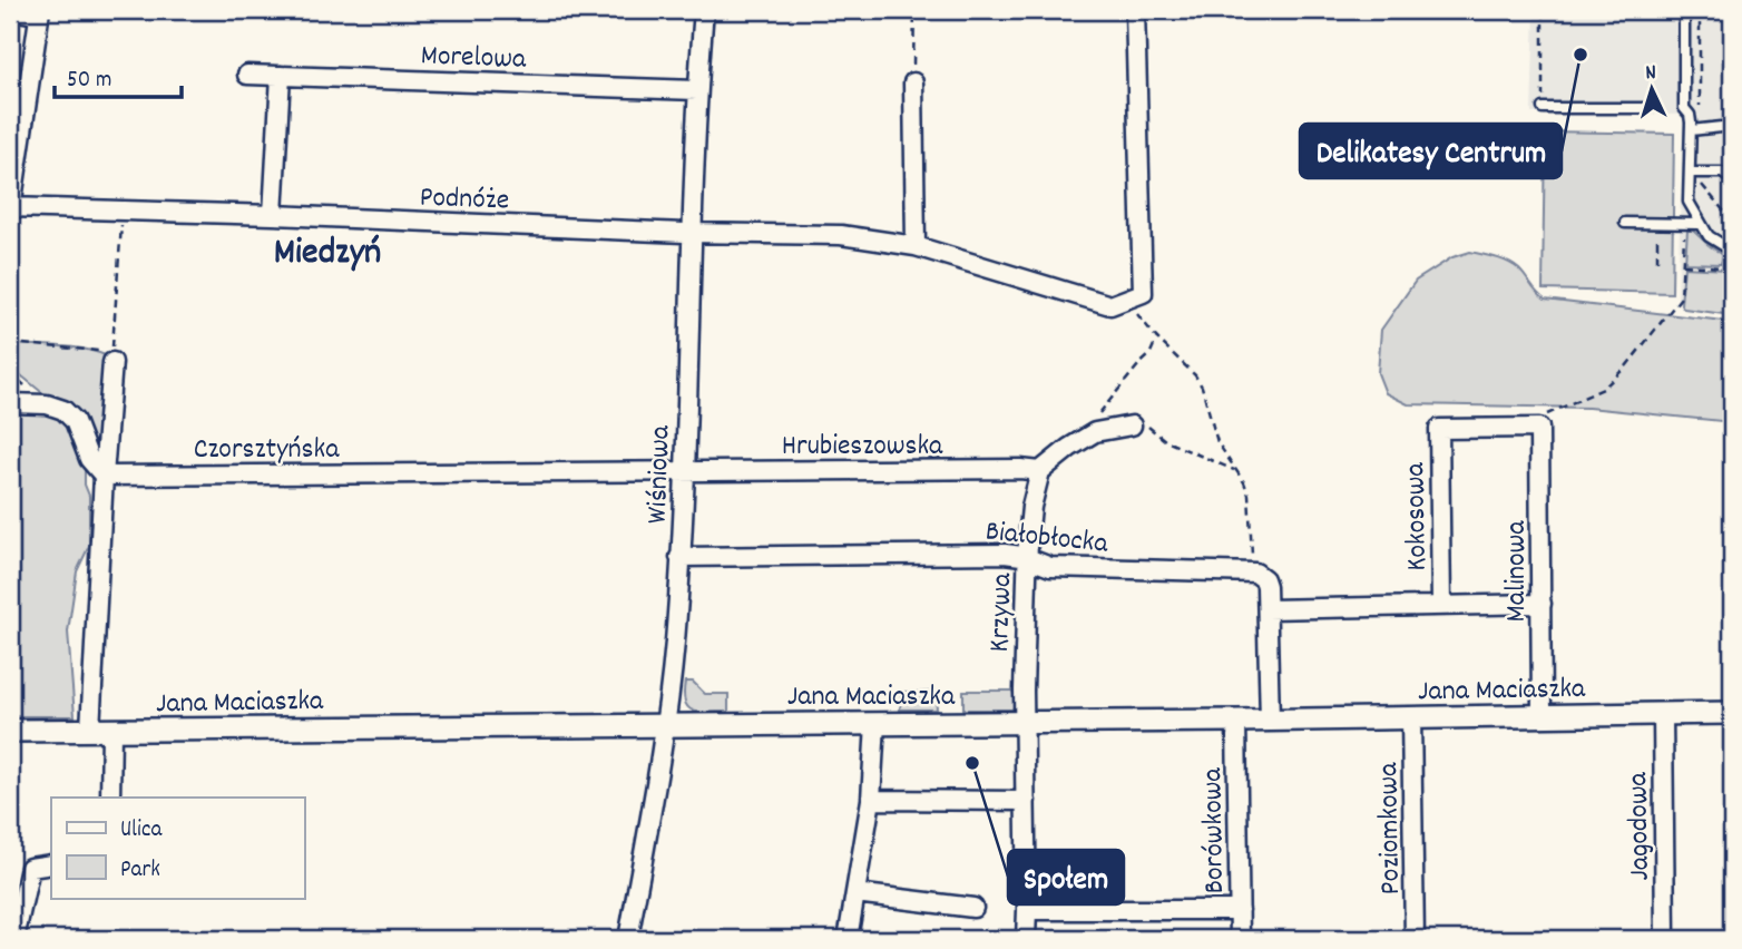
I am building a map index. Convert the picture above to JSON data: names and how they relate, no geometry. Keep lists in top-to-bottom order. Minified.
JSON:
{"streets":{"street":["Morelowa","Podnóże","Hrubieszowska","Czorsztyńska","Wiśniowa","Kokosowa","Białobłocka","Malinowa","Krzywa","Jana Maciaszka","Jagodowa","Poziomkowa","Borówkowa"]},"crossings":[["Morelowa","Wiśniowa"],["Podnóże","Wiśniowa"],["Hrubieszowska","Czorsztyńska"],["Hrubieszowska","Wiśniowa"],["Hrubieszowska","Krzywa"],["Czorsztyńska","Wiśniowa"],["Wiśniowa","Białobłocka"],["Wiśniowa","Jana Maciaszka"],["Kokosowa","Malinowa"],["Białobłocka","Krzywa"],["Malinowa","Jana Maciaszka"],["Krzywa","Jana Maciaszka"],["Jana Maciaszka","Jagodowa"],["Jana Maciaszka","Poziomkowa"],["Jana Maciaszka","Borówkowa"]],"districts":["Miedzyń"],"places":["Delikatesy Centrum","Społem"],"legend":["Ulica","Park"],"scale_bar":"50 m","north":"top"}
